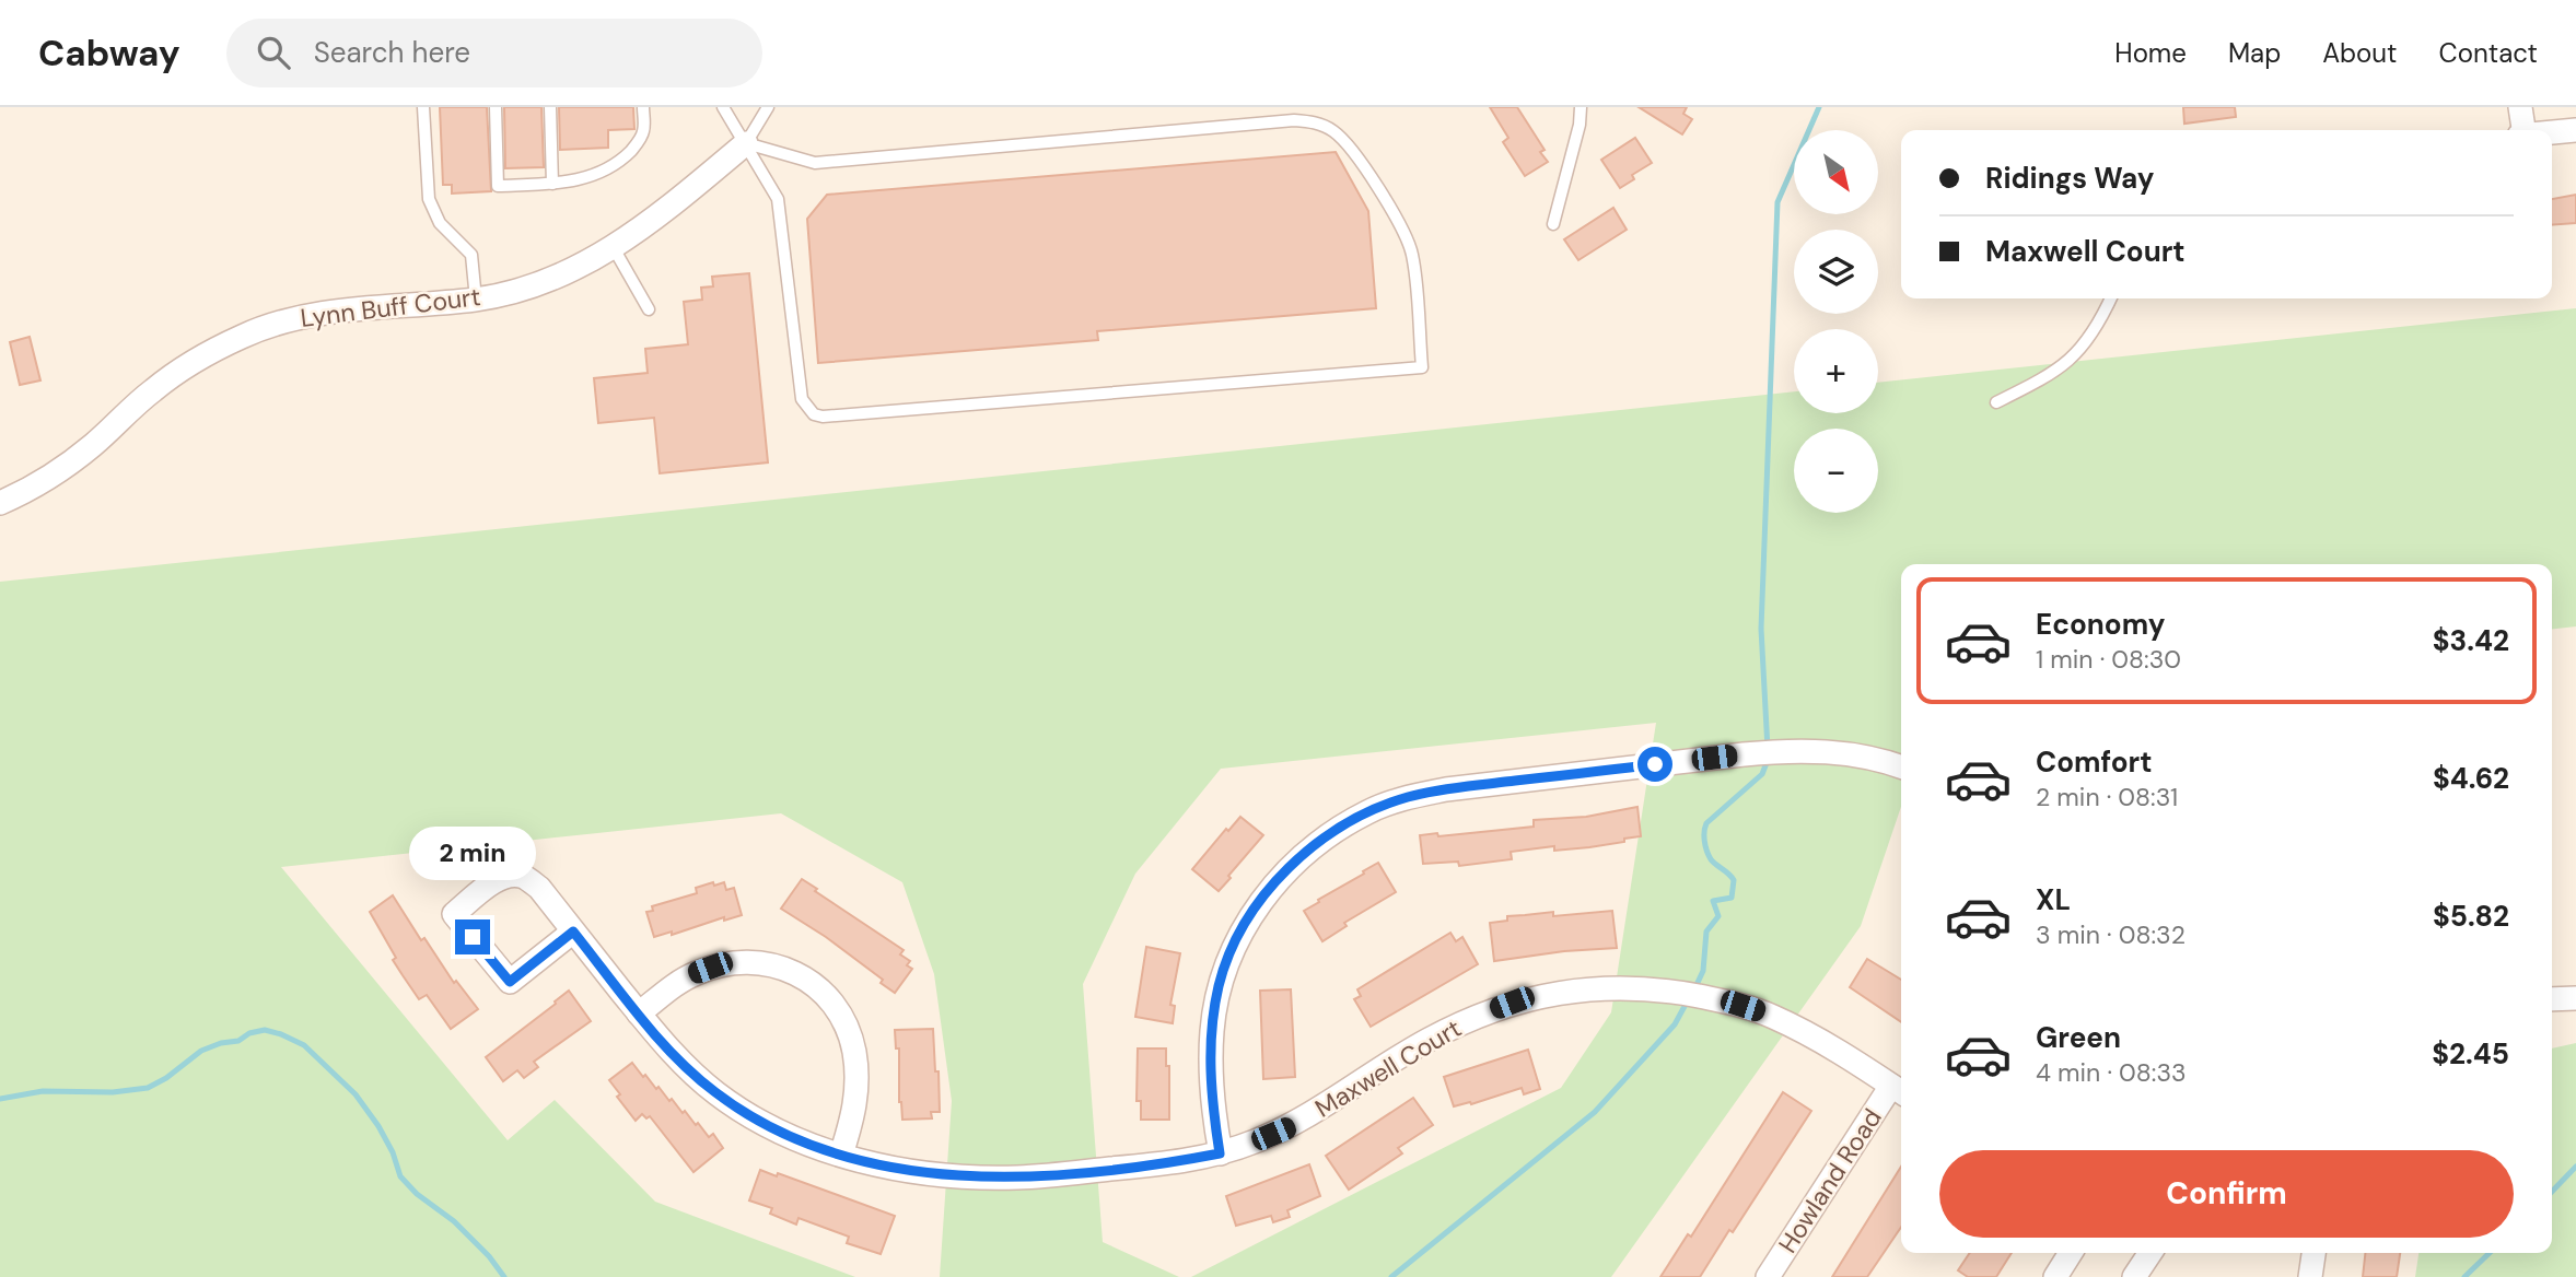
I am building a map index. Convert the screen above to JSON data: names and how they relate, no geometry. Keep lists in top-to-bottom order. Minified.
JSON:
{"streets":{"street":["Lynn Buff Court","Maxwell Court","Howland Road"]},"crossings":[["Maxwell Court","Howland Road"]],"north":"bottom right","page":{"header":"Cabway","search":"Search here","nav":["Home","Map","About","Contact"],"map_buttons":["+","−"],"banner":["Ridings Way","Maxwell Court"],"list":[{"name":"Economy","note":"1 min · 08:30","value":"$3.42"},{"name":"Comfort","note":"2 min · 08:31","value":"$4.62"},{"name":"XL","note":"3 min · 08:32","value":"$5.82"},{"name":"Green","note":"4 min · 08:33","value":"$2.45"}],"bubble":"2 min","buttons":"Confirm"}}
